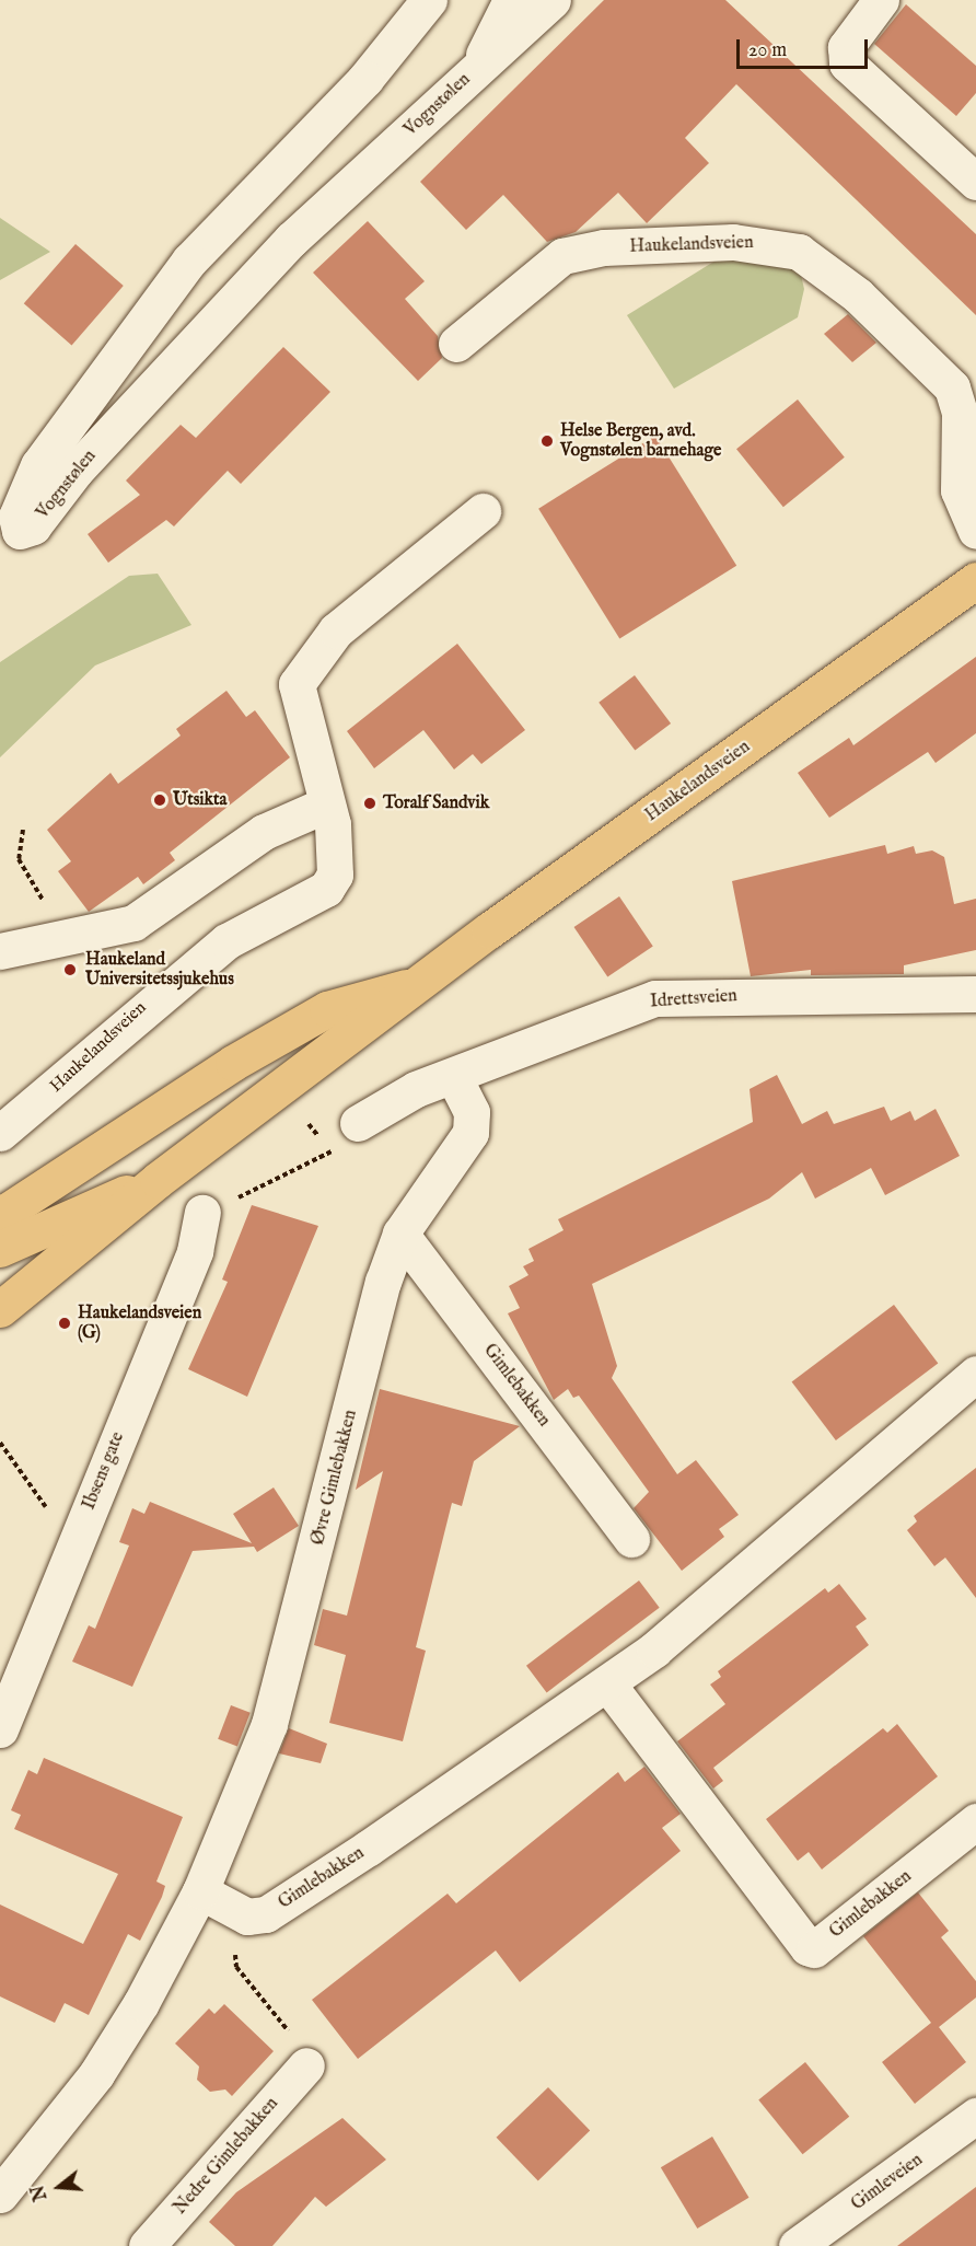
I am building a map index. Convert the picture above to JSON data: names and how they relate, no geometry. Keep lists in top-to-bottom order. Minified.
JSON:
{"streets":{"main road":["Haukelandsveien"],"street":["Vognstølen","Idrettsveien","Gimlebakken","Ibsens gate","Øvre Gimlebakken","Nedre Gimlebakken","Gimleveien"]},"crossings":[["Idrettsveien","Øvre Gimlebakken"],["Gimlebakken","Øvre Gimlebakken"]],"places":["Helse Bergen, avd. Vognstølen barnehage","Utsikta","Toralf Sandvik","Haukeland Universitetssjukehus","Haukelandsveien (G)"],"scale_bar":"20 m","north":"left"}
